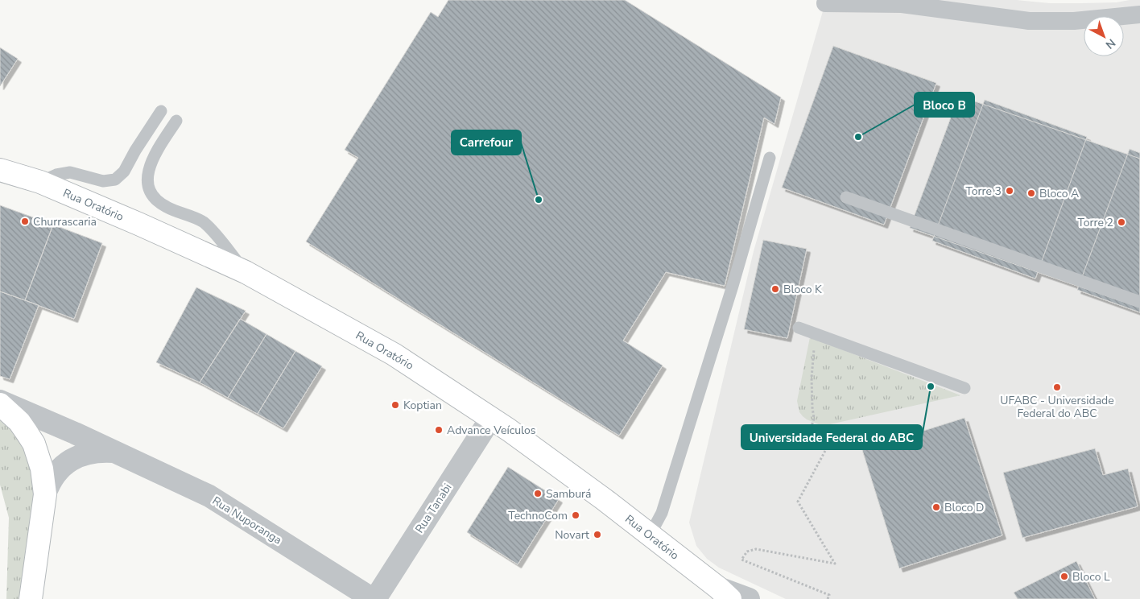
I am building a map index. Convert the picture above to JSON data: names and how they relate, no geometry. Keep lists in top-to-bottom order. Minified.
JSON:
{"streets":{"main road":["Rua Oratório"],"street":["Rua Tanabi","Rua Nuporanga"]},"crossings":[["Rua Oratório","Rua Tanabi"],["Rua Tanabi","Rua Nuporanga"]],"places":["Bloco B","Torre 3","Bloco A","Carrefour","Churrascaria","Torre 2","Bloco K","Universidade Federal do ABC","UFABC - Universidade Federal do ABC","Koptian","Advance Veículos","Samburá","Bloco D","TechnoCom","Novart","Bloco L"],"north":"bottom right"}
